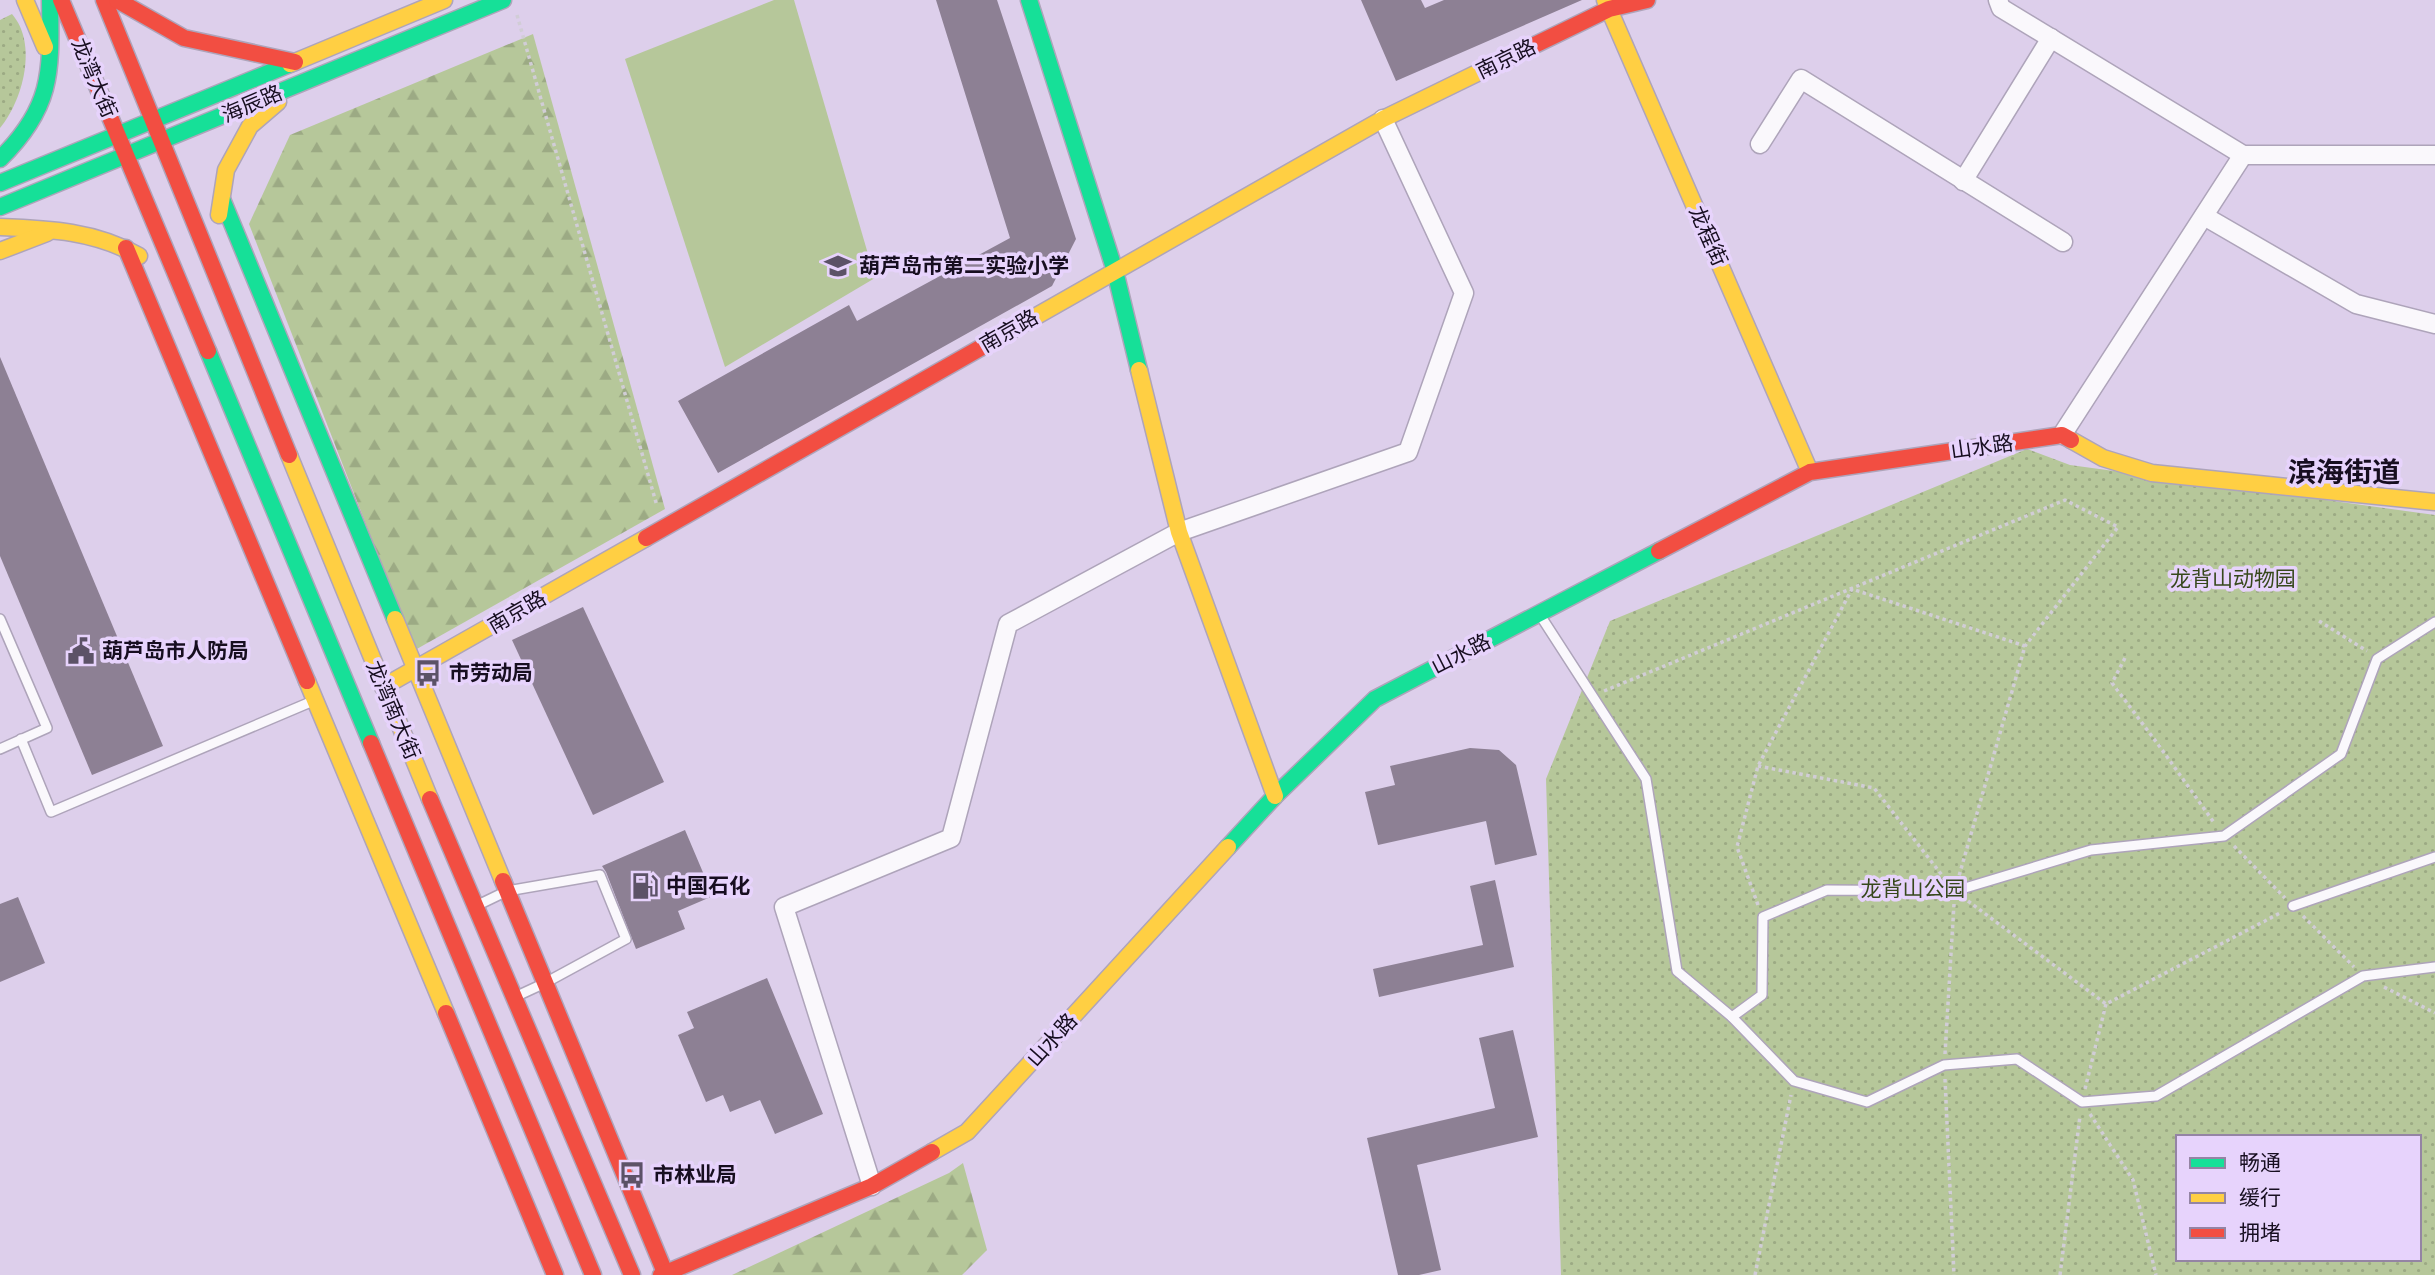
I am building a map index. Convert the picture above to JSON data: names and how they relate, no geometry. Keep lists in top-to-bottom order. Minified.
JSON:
{"streets":{"main road":["南京路","龙湾大街","海辰路","龙程街","山水路","龙湾南大街"]},"crossings":[["南京路","龙程街"],["南京路","龙湾南大街"],["龙湾大街","海辰路"],["龙湾大街","龙湾南大街"],["海辰路","龙湾南大街"],["龙程街","山水路"]],"districts":["滨海街道"],"parks":["龙背山动物园","龙背山公园"],"places":{"school or university":["葫芦岛市第二实验小学"],"public building":["葫芦岛市人防局"],"bus stop":["市劳动局","市林业局"],"fuel station":["中国石化"]},"legend":["畅通","缓行","拥堵"]}
